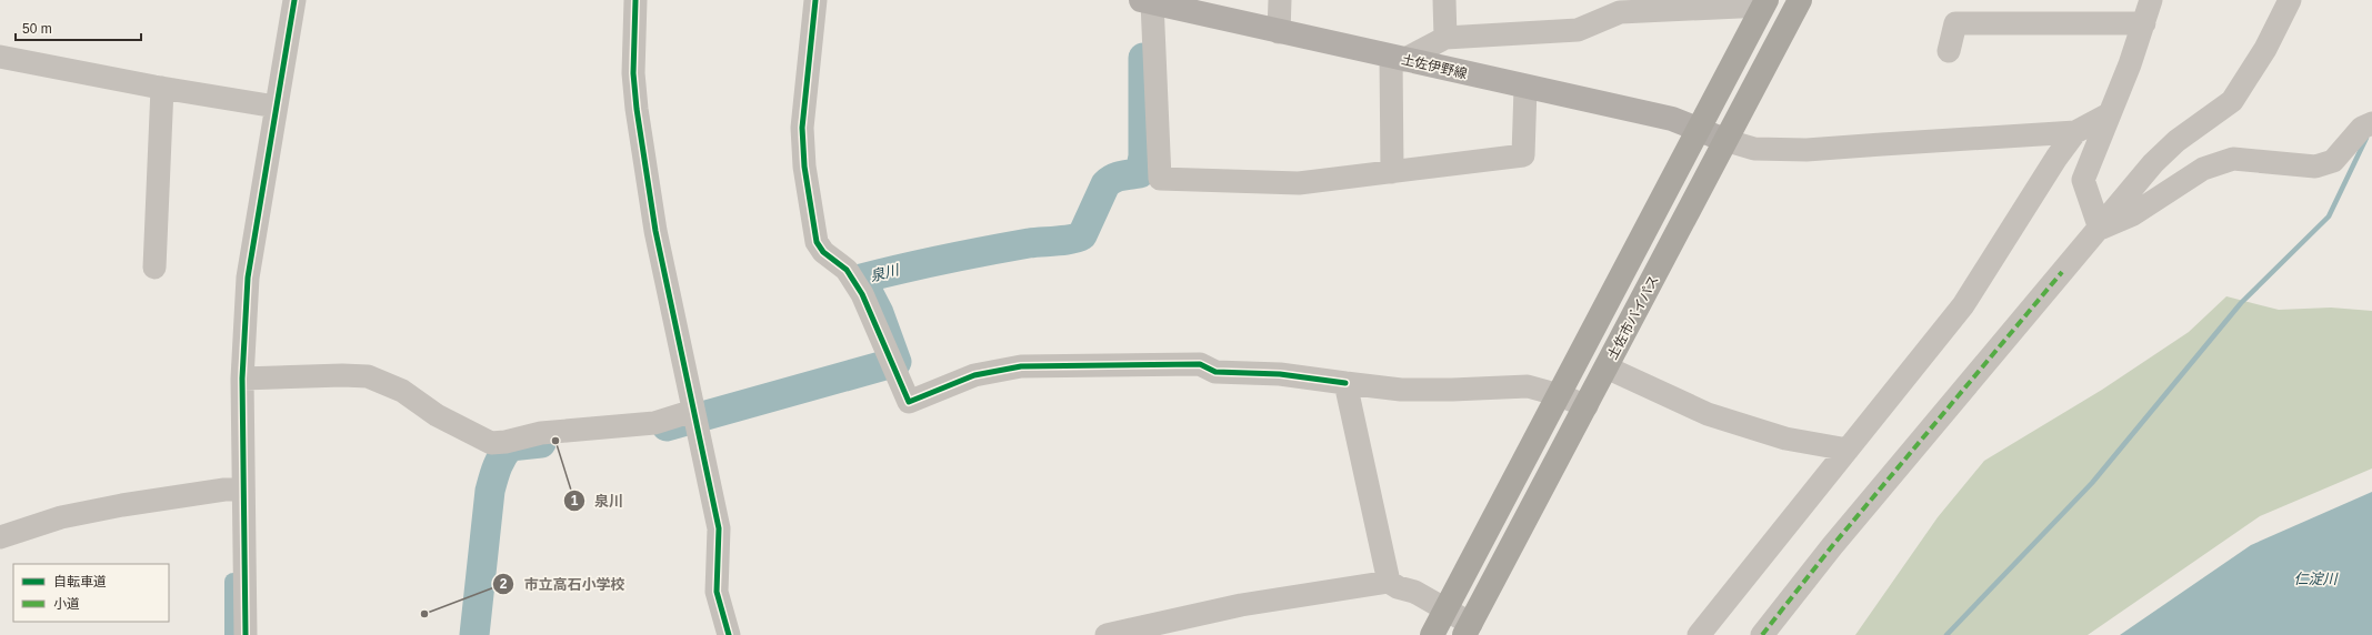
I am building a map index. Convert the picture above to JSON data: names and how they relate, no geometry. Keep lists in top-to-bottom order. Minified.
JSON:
{"streets":{"highway":["土佐市バイパス"],"main road":["土佐伊野線"]},"crossings":[["土佐伊野線","土佐市バイパス"]],"water":["泉川","仁淀川"],"places":["泉川","市立高石小学校"],"legend":["自転車道","小道"],"scale_bar":"50 m"}
